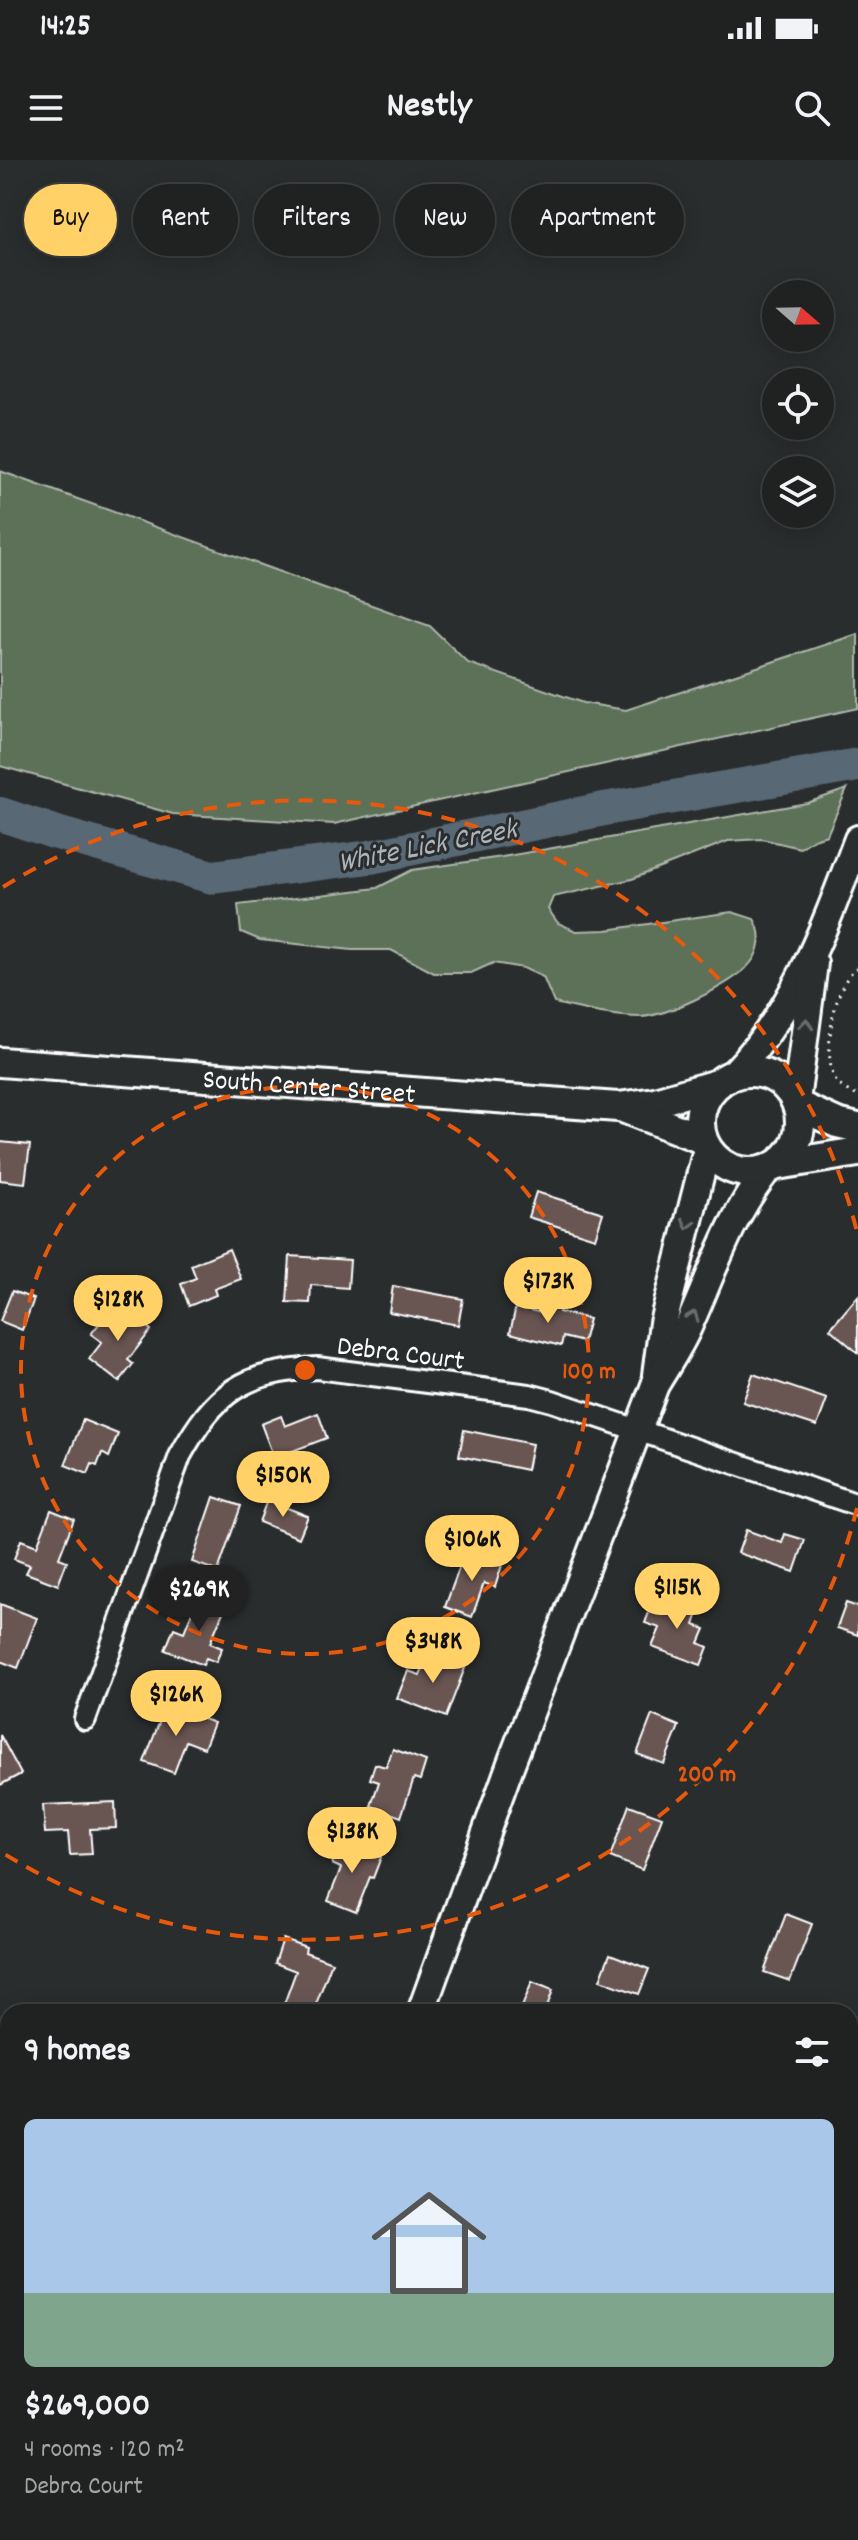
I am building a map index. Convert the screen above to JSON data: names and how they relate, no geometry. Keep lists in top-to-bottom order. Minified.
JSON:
{"streets":{"main road":["South Center Street"],"street":["Debra Court"]},"water":["White Lick Creek"],"north":"right","page":{"status":"14:25","header":"Nestly","chip":["Buy","Rent","Filters","New","Apartment"],"price":["$173K","$128K","$150K","$106K","$115K","$269K","$348K","$126K","$138K"],"heading":"9 homes","list":[{"name":"$269,000","note":"4 rooms · 120 m² · Debra Court"}]},"rings":["100 m","200 m"]}
